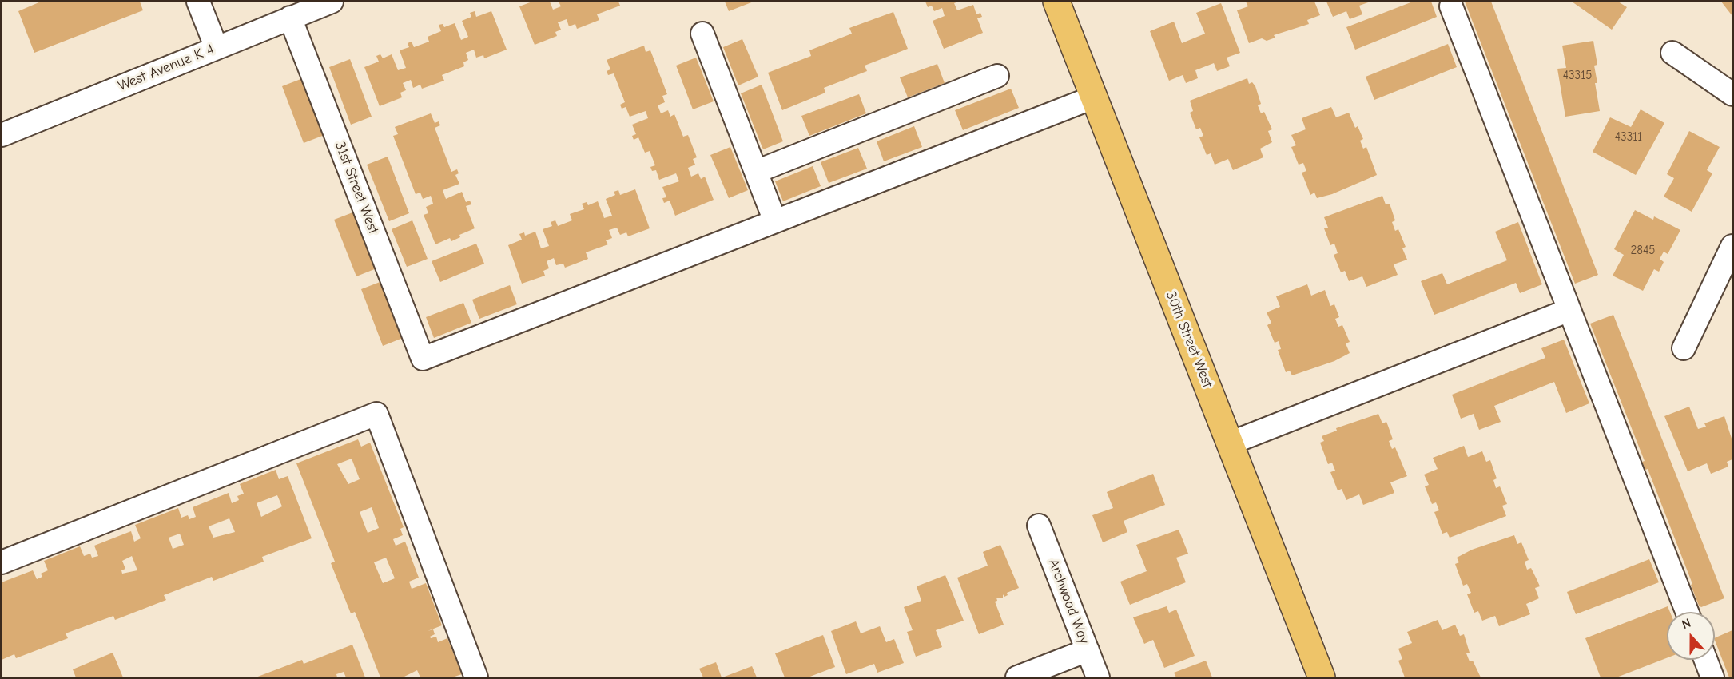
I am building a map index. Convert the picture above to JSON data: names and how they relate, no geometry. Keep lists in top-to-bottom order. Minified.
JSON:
{"streets":{"main road":["30th Street West"],"street":["West Avenue K 4","31st Street West","Archwood Way"]},"crossings":[["West Avenue K 4","31st Street West"]],"house_numbers":["43315","43311","2845"],"north":"top"}
